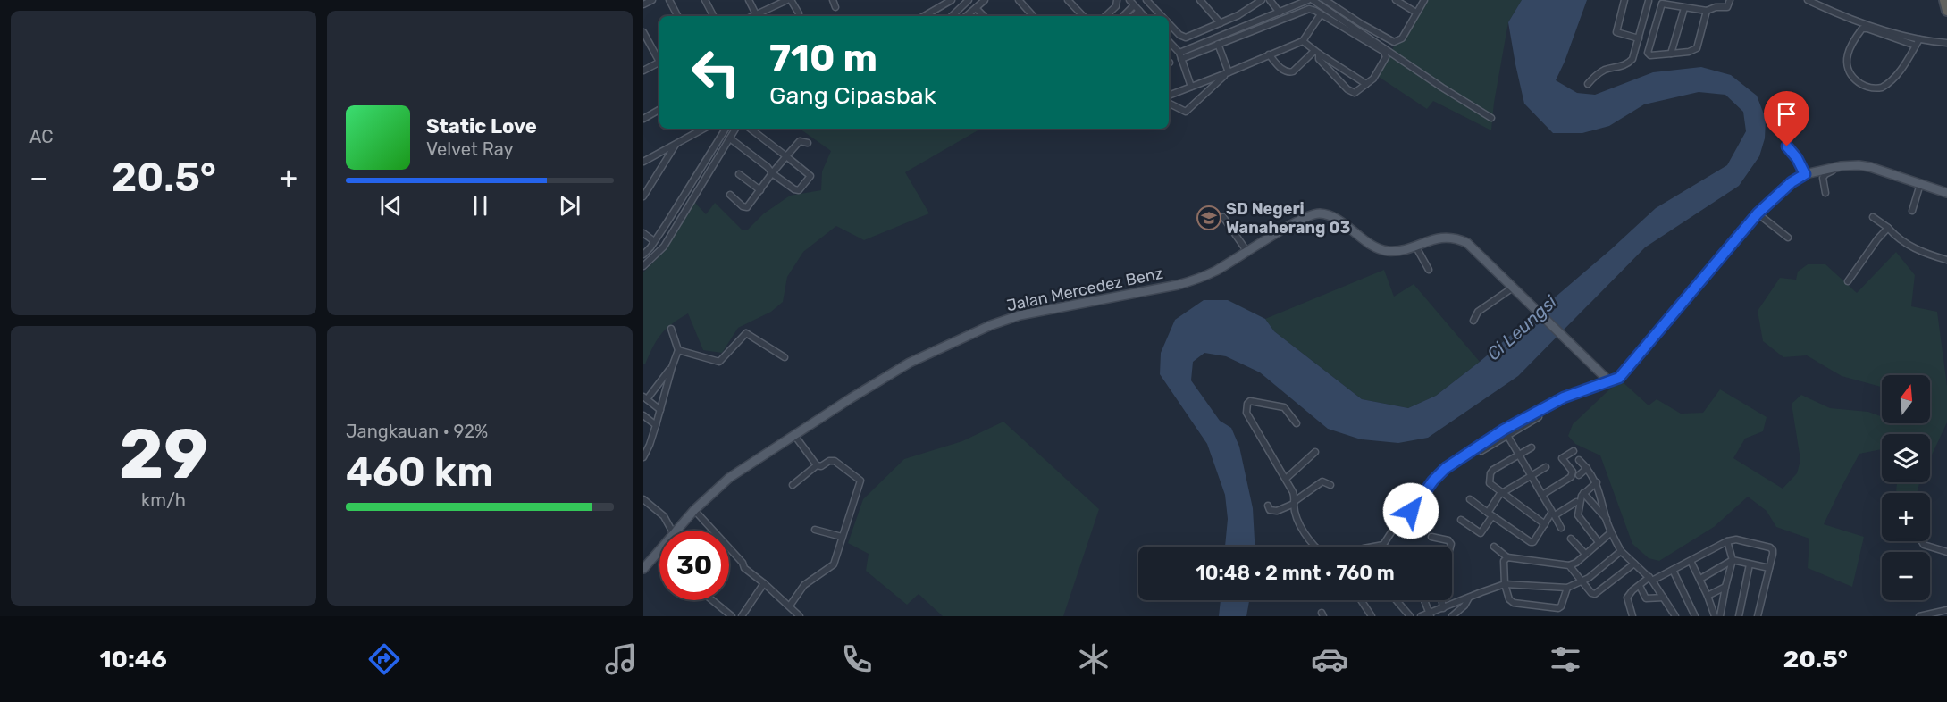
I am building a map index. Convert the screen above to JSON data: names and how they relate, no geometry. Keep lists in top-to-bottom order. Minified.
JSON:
{"streets":{"main road":["Jalan Mercedez Benz"]},"water":["Ci Leungsi"],"places":{"school or university":["SD Negeri Wanaherang 03"]},"north":"top","page":{"tile":["AC",["29","km/h"],["Jangkauan · 92%","460 km"]],"turn":["710 m","Gang Cipasbak"],"song":["Static Love","Velvet Ray"],"heat":["−","20.5°","+"],"map_buttons":["+","−"],"limit":"30","trip":"10:48 · 2 mnt · 760 m","tabs":["10:46","20.5°"]}}
